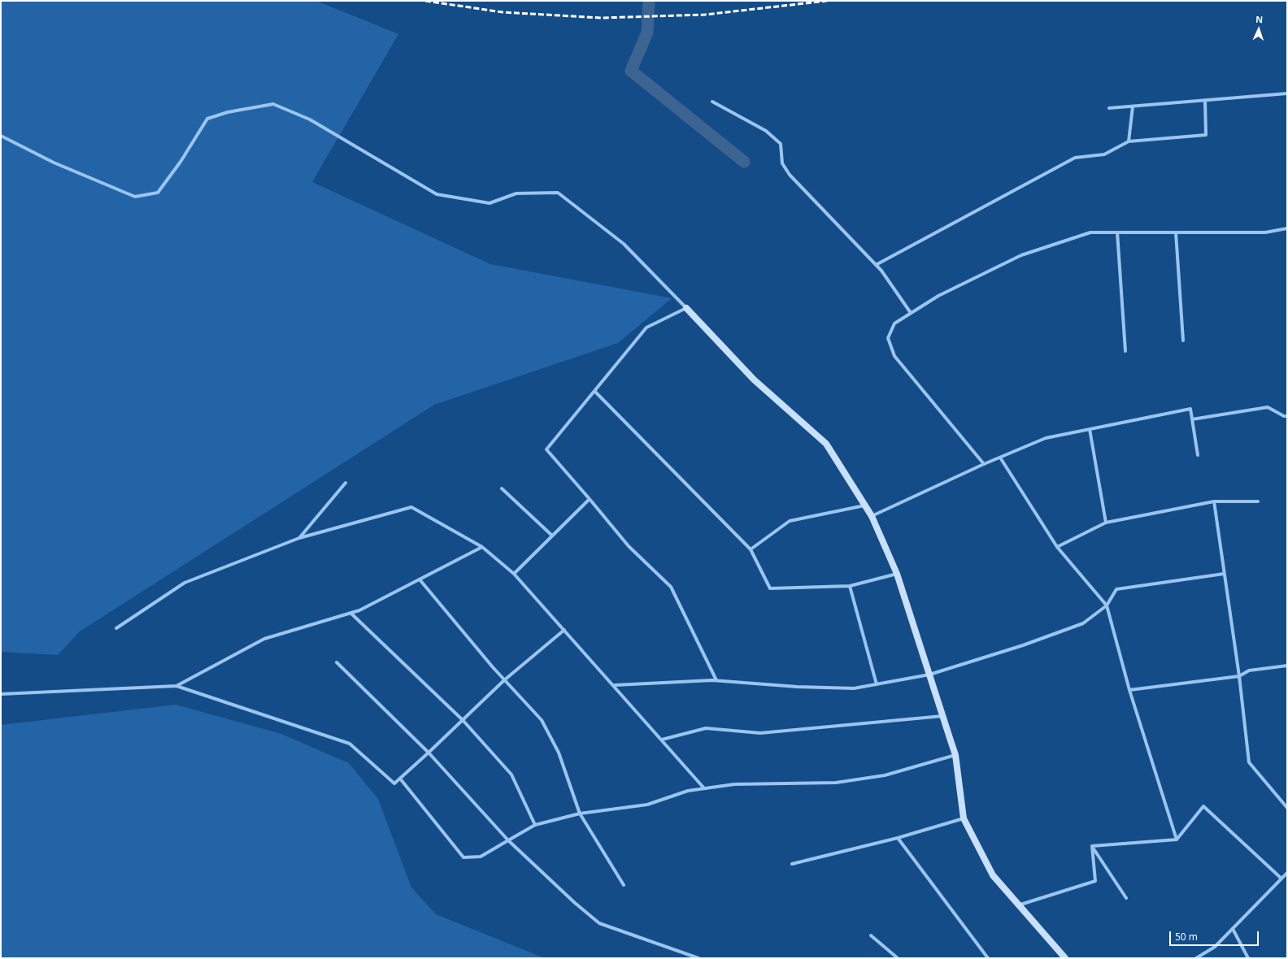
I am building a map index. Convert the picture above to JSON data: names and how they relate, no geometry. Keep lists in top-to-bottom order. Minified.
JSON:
{"scale_bar":"50 m","north":"top"}
